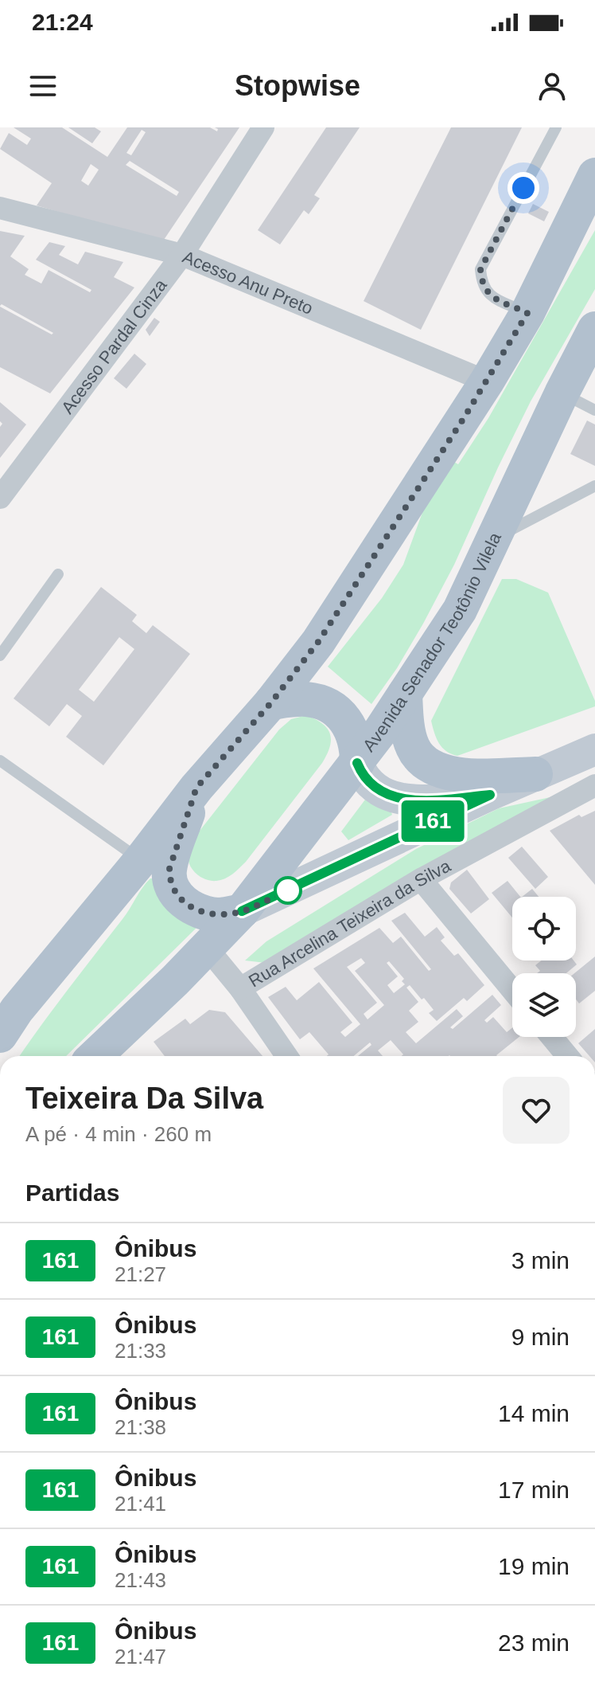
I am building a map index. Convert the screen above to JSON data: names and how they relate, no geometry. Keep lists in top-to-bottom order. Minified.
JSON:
{"streets":{"main road":["Avenida Senador Teotônio Vilela"],"street":["Acesso Anu Preto","Acesso Pardal Cinza","Rua Arcelina Teixeira da Silva"]},"crossings":[["Acesso Anu Preto","Acesso Pardal Cinza"]],"lines":["bus line 161"],"page":{"status":"21:24","header":"Stopwise","on_map":"161","heading":[["Teixeira Da Silva","A pé · 4 min · 260 m"],"Partidas"],"list":[{"mark":"161","name":"Ônibus","note":"21:27","value":"3 min"},{"mark":"161","name":"Ônibus","note":"21:33","value":"9 min"},{"mark":"161","name":"Ônibus","note":"21:38","value":"14 min"},{"mark":"161","name":"Ônibus","note":"21:41","value":"17 min"},{"mark":"161","name":"Ônibus","note":"21:43","value":"19 min"},{"mark":"161","name":"Ônibus","note":"21:47","value":"23 min"}]}}
